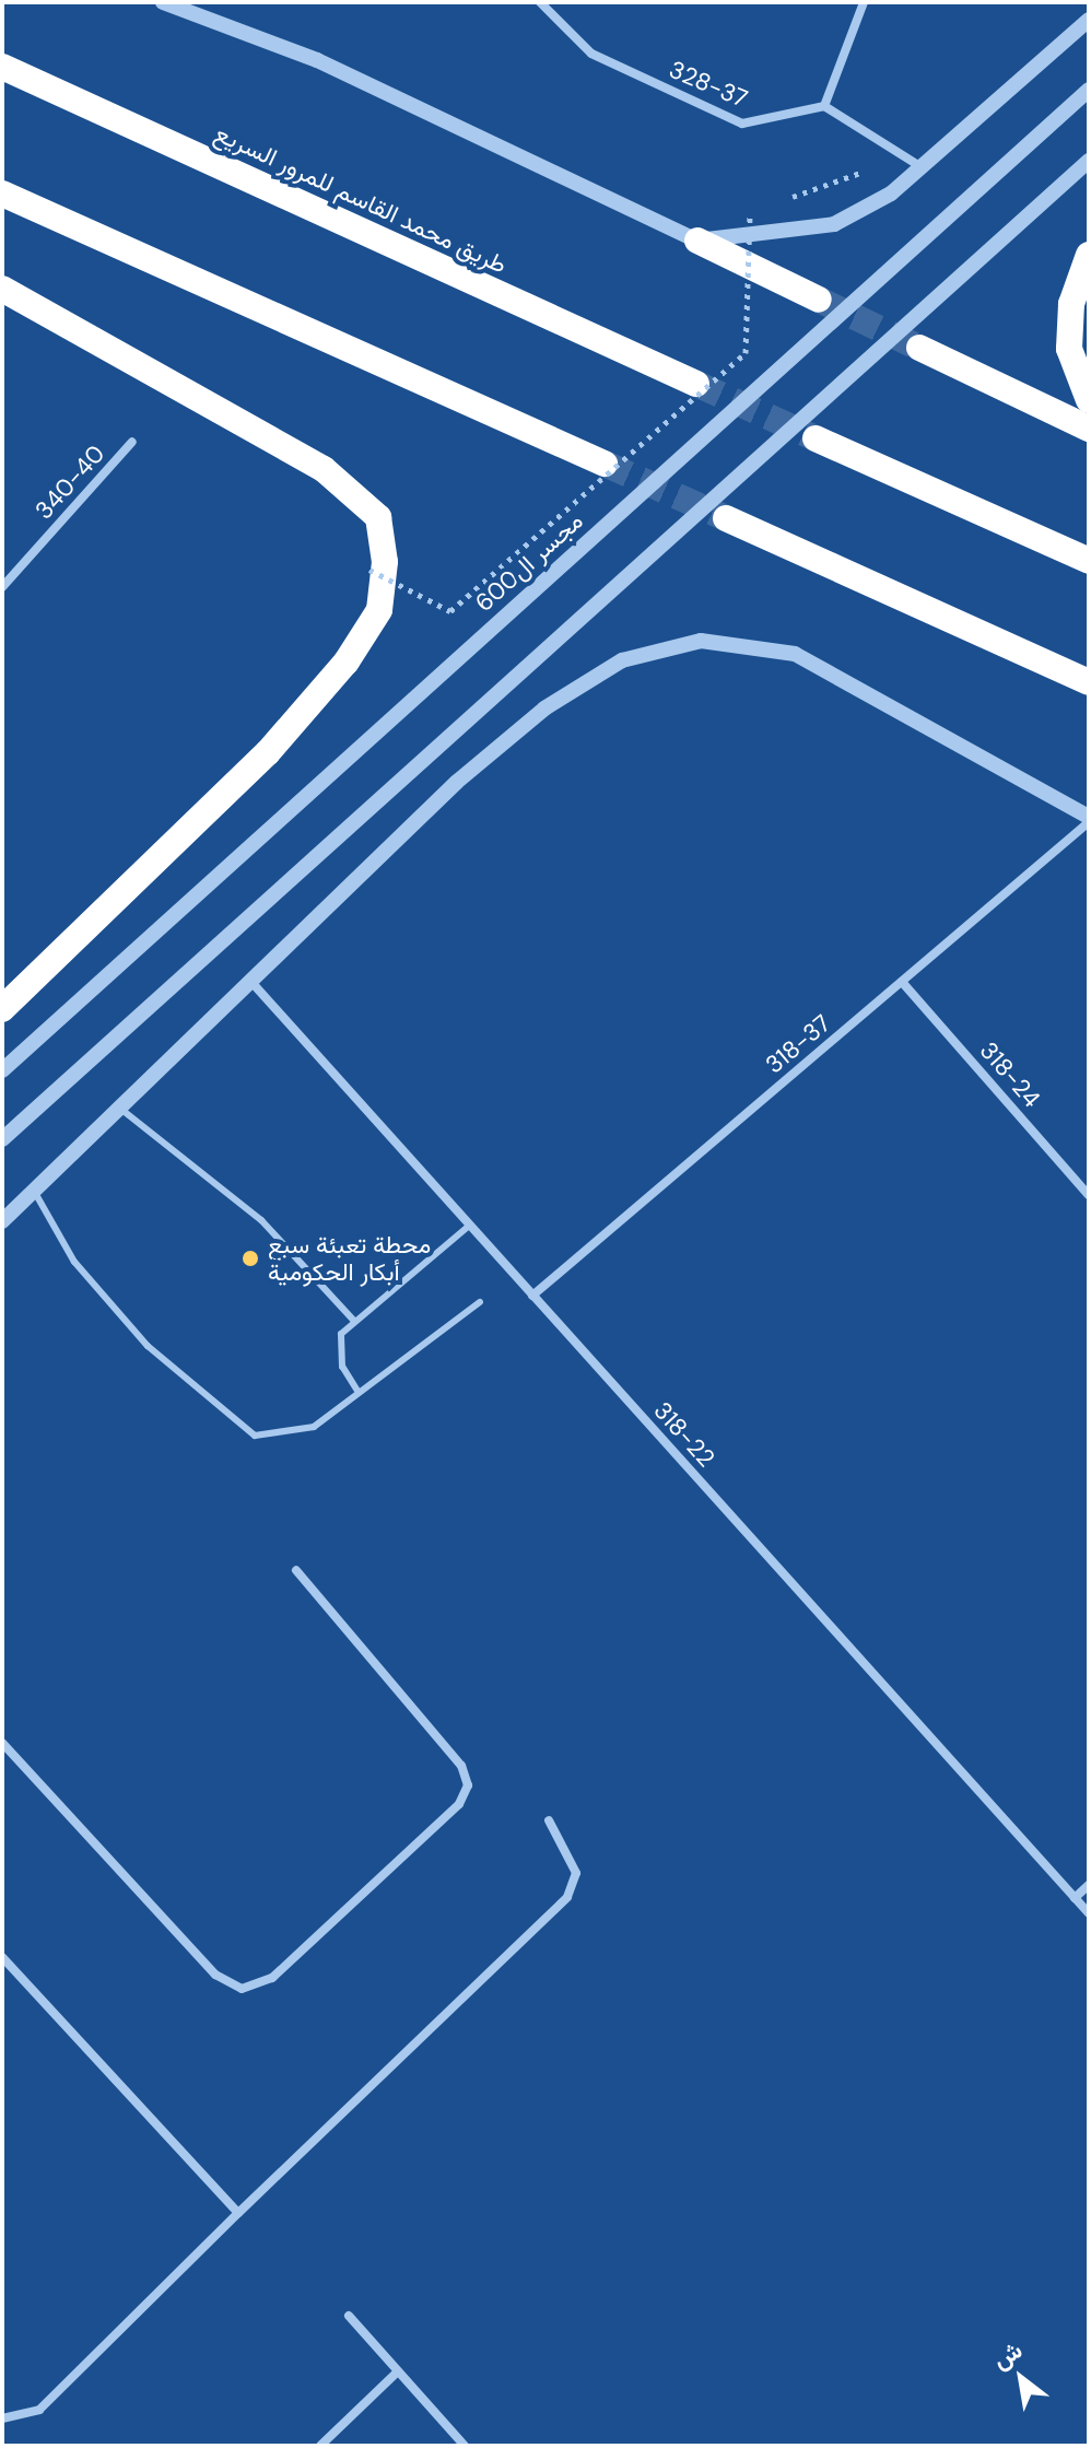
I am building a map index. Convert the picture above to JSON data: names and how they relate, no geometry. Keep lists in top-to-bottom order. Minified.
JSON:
{"streets":{"highway":["طريق محمد القاسم للمرور السريع"],"street":["328-37","340-40","مجسر ال600","318-37","318-24","318-22"]},"crossings":[["318-37","318-24"],["318-37","318-22"]],"places":["محطة تعبئة سبع أبكار الحكومية"],"north":"top left"}
